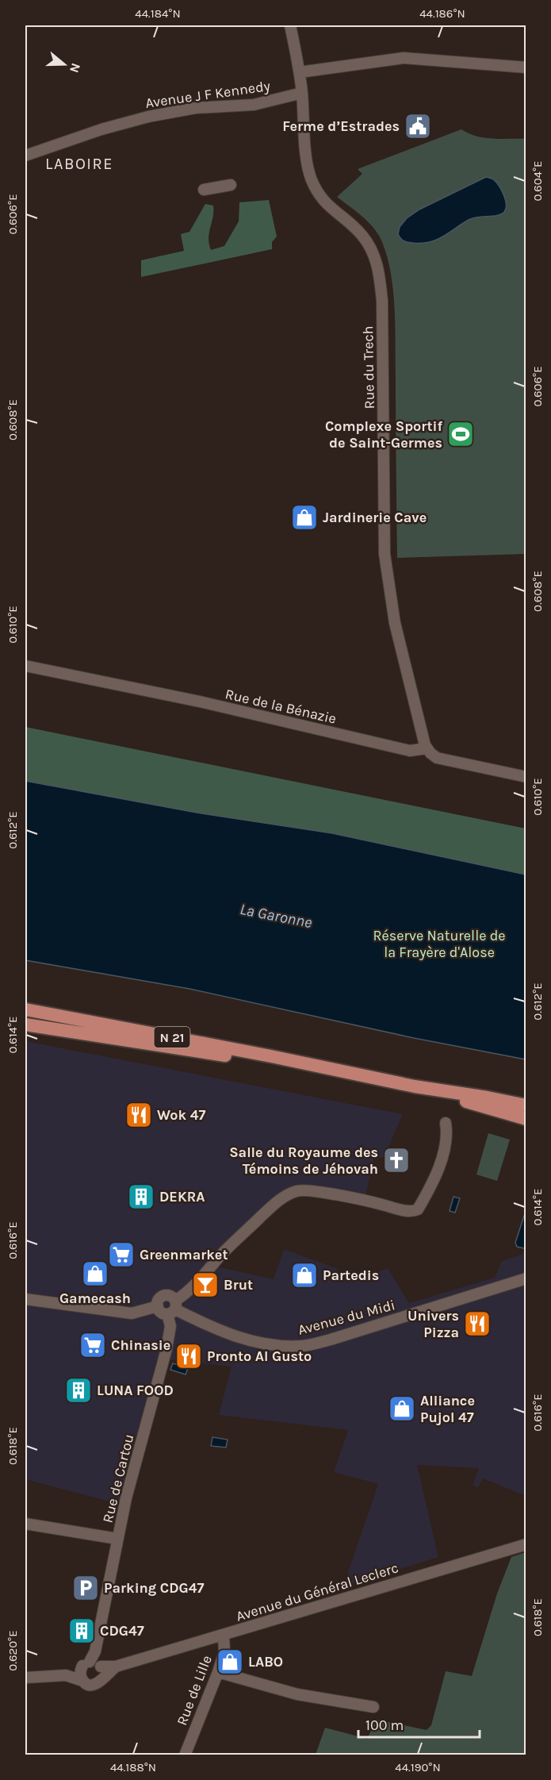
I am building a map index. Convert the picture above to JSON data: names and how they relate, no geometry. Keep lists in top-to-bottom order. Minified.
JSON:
{"streets":{"main road":["N 21"],"street":["Avenue J F Kennedy","Rue du Trech","Rue de la Bénazie","Avenue du Midi","Rue de Cartou","Avenue du Général Leclerc","Rue de Lille"]},"crossings":[["Avenue J F Kennedy","Rue du Trech"],["Rue du Trech","Rue de la Bénazie"],["Avenue du Midi","Rue de Cartou"],["Rue de Cartou","Avenue du Général Leclerc"],["Avenue du Général Leclerc","Rue de Lille"]],"districts":["LABOIRE"],"water":["La Garonne"],"parks":["Réserve Naturelle de la Frayère d'Alose"],"places":{"public building":["Ferme d’Estrades"],"sports":["Complexe Sportif de Saint-Germes"],"shop":["Jardinerie Cave","Gamecash","Partedis","Alliance Pujol 47","LABO"],"restaurant":["Wok 47","Univers Pizza","Pronto Al Gusto"],"church":["Salle du Royaume des Témoins de Jéhovah"],"building":["DEKRA","LUNA FOOD","CDG47"],"supermarket":["Greenmarket","Chinasie"],"bar":["Brut"],"parking":["Parking CDG47"]},"scale_bar":"100 m","north":"right","coordinates":["44.184°N","44.186°N","0.604°E","0.606°E","0.608°E","0.610°E","0.612°E","0.614°E","0.616°E","0.618°E","0.620°E","44.188°N","44.190°N"]}
